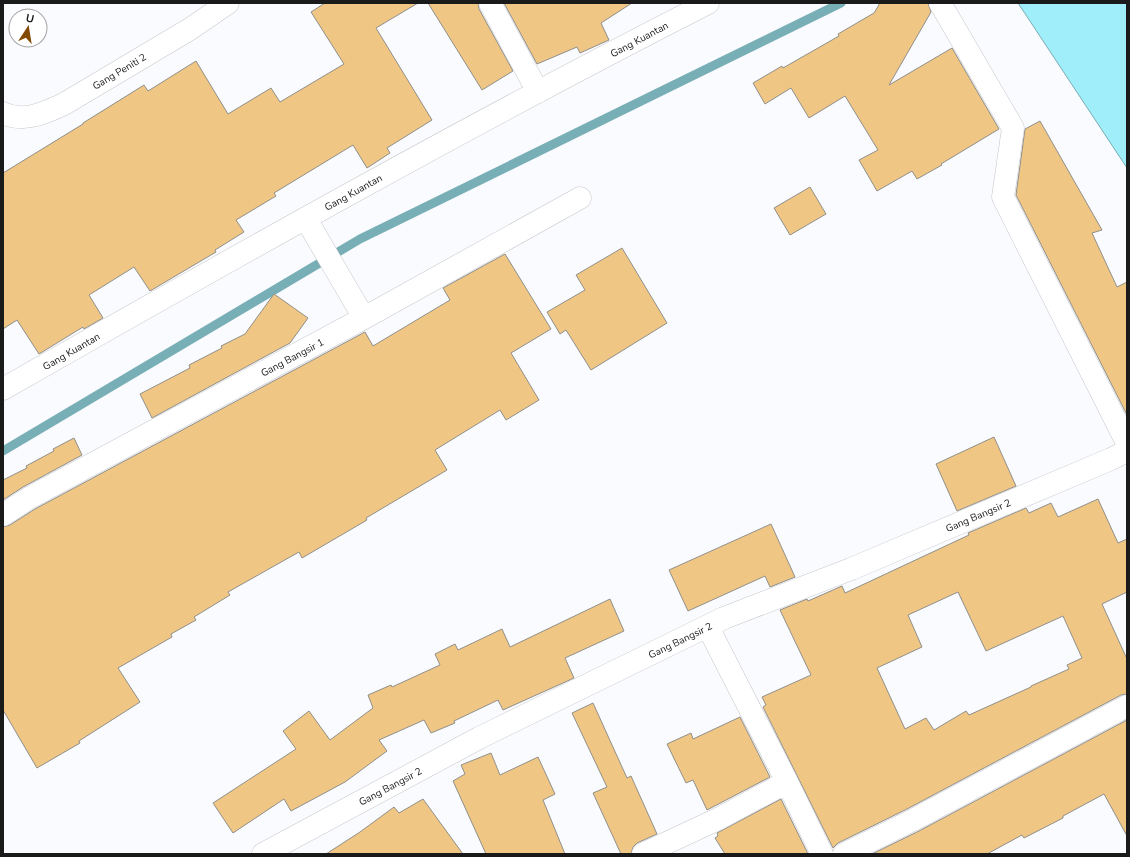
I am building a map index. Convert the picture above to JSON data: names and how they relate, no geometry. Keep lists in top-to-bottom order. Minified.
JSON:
{"streets":{"street":["Gang Kuantan","Gang Peniti 2","Gang Bangsir 1","Gang Bangsir 2"]},"north":"top"}
